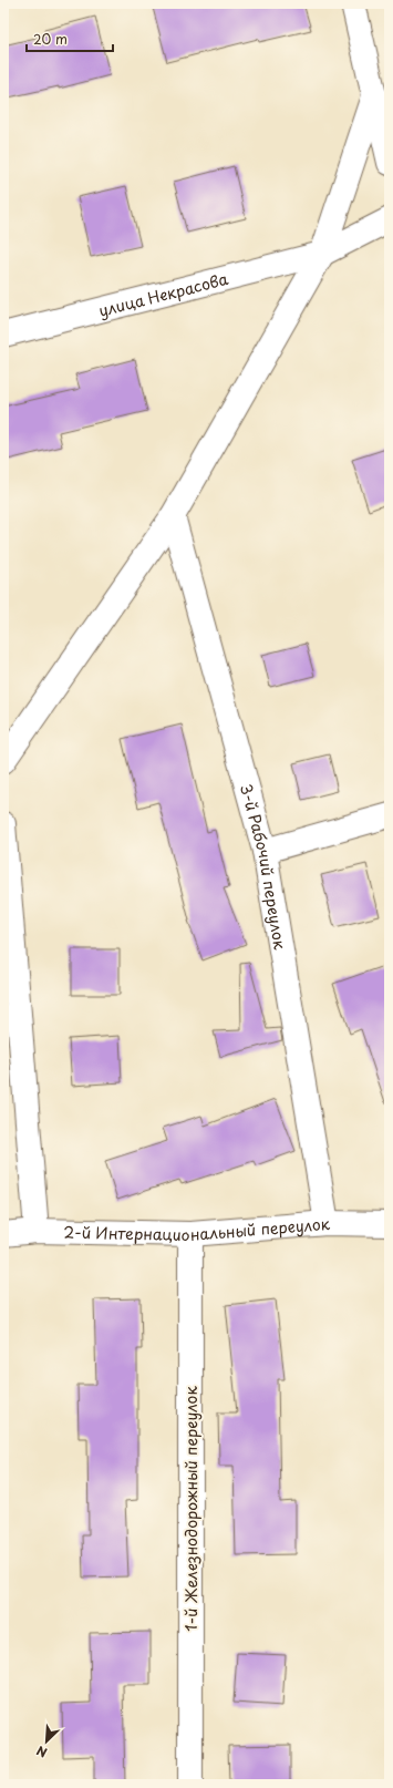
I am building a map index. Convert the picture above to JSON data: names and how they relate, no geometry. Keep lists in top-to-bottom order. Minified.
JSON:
{"streets":{"street":["улица Некрасова","3-й Рабочий переулок","2-й Интернациональный переулок","1-й Железнодорожный переулок"]},"crossings":[["3-й Рабочий переулок","2-й Интернациональный переулок"],["2-й Интернациональный переулок","1-й Железнодорожный переулок"]],"scale_bar":"20 m","north":"bottom left"}
